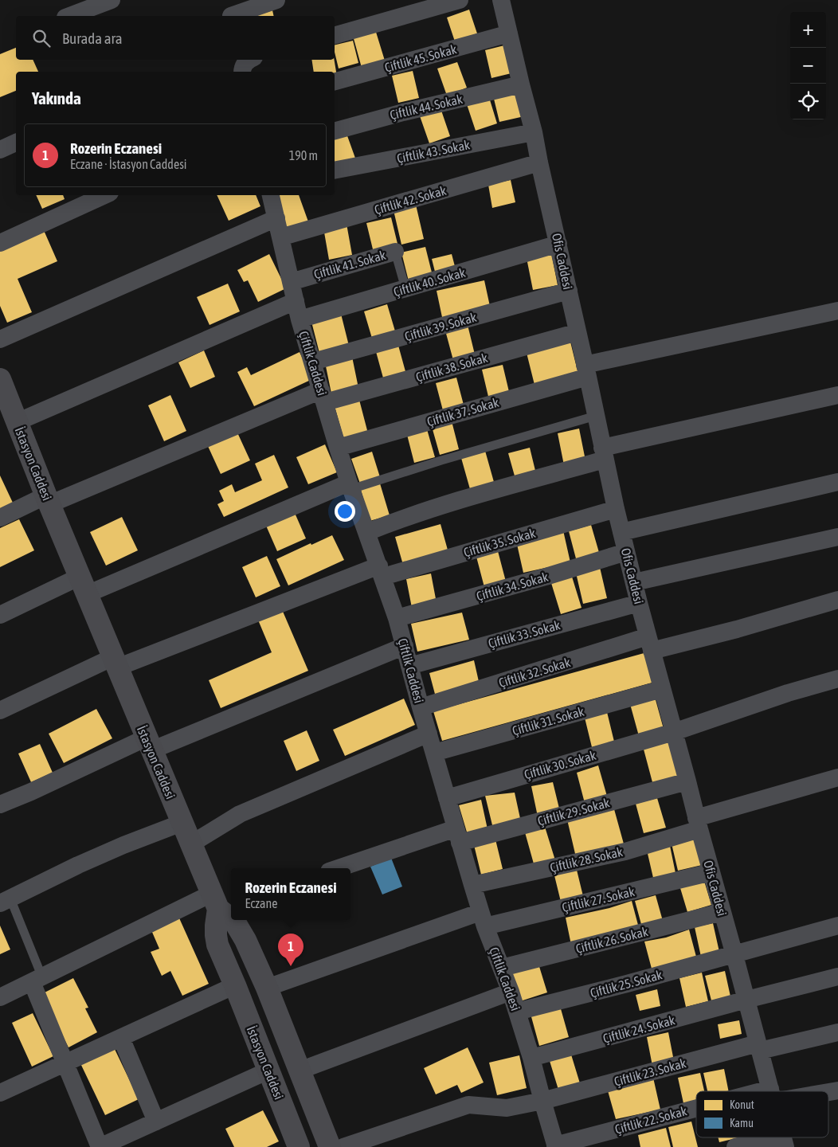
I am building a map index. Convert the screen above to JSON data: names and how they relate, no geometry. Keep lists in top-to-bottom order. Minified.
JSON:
{"streets":{"main road":["İstasyon Caddesi"],"street":["Çiftlik 45. Sokak","Çiftlik 44. Sokak","Çiftlik 43. Sokak","Çiftlik 42. Sokak","Ofis Caddesi","Çiftlik 41. Sokak","Çiftlik 40. Sokak","Çiftlik 39. Sokak","Çiftlik Caddesi","Çiftlik 38. Sokak","Çiftlik 37. Sokak","Çiftlik 35. Sokak","Çiftlik 34. Sokak","Çiftlik 33. Sokak","Çiftlik 32. Sokak","Çiftlik 31. Sokak","Çiftlik 30. Sokak","Çiftlik 29. Sokak","Çiftlik 28. Sokak","Çiftlik 27. Sokak","Çiftlik 26. Sokak","Çiftlik 25. Sokak","Çiftlik 24. Sokak","Çiftlik 23. Sokak","Çiftlik 22. Sokak"]},"crossings":[["Çiftlik 45. Sokak","Ofis Caddesi"],["Çiftlik 44. Sokak","Ofis Caddesi"],["Çiftlik 43. Sokak","Ofis Caddesi"],["Çiftlik 42. Sokak","Ofis Caddesi"],["Çiftlik 42. Sokak","Çiftlik Caddesi"],["Ofis Caddesi","Çiftlik 40. Sokak"],["Ofis Caddesi","Çiftlik 39. Sokak"],["Ofis Caddesi","Çiftlik 38. Sokak"],["Ofis Caddesi","Çiftlik 37. Sokak"],["Ofis Caddesi","Çiftlik 35. Sokak"],["Ofis Caddesi","Çiftlik 34. Sokak"],["Ofis Caddesi","Çiftlik 33. Sokak"],["Ofis Caddesi","Çiftlik 32. Sokak"],["Ofis Caddesi","Çiftlik 31. Sokak"],["Ofis Caddesi","Çiftlik 30. Sokak"],["Ofis Caddesi","Çiftlik 29. Sokak"],["Ofis Caddesi","Çiftlik 28. Sokak"],["Ofis Caddesi","Çiftlik 27. Sokak"],["Ofis Caddesi","Çiftlik 26. Sokak"],["Ofis Caddesi","Çiftlik 25. Sokak"],["Ofis Caddesi","Çiftlik 24. Sokak"],["Ofis Caddesi","Çiftlik 23. Sokak"],["Çiftlik 41. Sokak","Çiftlik 40. Sokak"],["Çiftlik 41. Sokak","Çiftlik Caddesi"],["Çiftlik 40. Sokak","Çiftlik Caddesi"],["Çiftlik 39. Sokak","Çiftlik Caddesi"],["Çiftlik Caddesi","Çiftlik 38. Sokak"],["Çiftlik Caddesi","Çiftlik 37. Sokak"],["Çiftlik Caddesi","Çiftlik 35. Sokak"],["Çiftlik Caddesi","Çiftlik 34. Sokak"],["Çiftlik Caddesi","Çiftlik 33. Sokak"],["Çiftlik Caddesi","Çiftlik 32. Sokak"],["Çiftlik Caddesi","Çiftlik 31. Sokak"],["Çiftlik Caddesi","Çiftlik 30. Sokak"],["Çiftlik Caddesi","Çiftlik 29. Sokak"],["Çiftlik Caddesi","Çiftlik 28. Sokak"],["Çiftlik Caddesi","Çiftlik 27. Sokak"],["Çiftlik Caddesi","Çiftlik 26. Sokak"],["Çiftlik Caddesi","Çiftlik 25. Sokak"],["Çiftlik Caddesi","Çiftlik 24. Sokak"],["Çiftlik Caddesi","Çiftlik 23. Sokak"],["Çiftlik Caddesi","Çiftlik 22. Sokak"],["Çiftlik 38. Sokak","İstasyon Caddesi"],["İstasyon Caddesi","Çiftlik 35. Sokak"]],"legend":["Konut","Kamu"],"page":{"map_buttons":["+","−"],"search":"Burada ara","heading":"Yakında","list":[{"mark":"1","name":"Rozerin Eczanesi","note":"Eczane · İstasyon Caddesi","value":"190 m"}],"popup":["Rozerin Eczanesi","Eczane"],"pins":"1"}}
